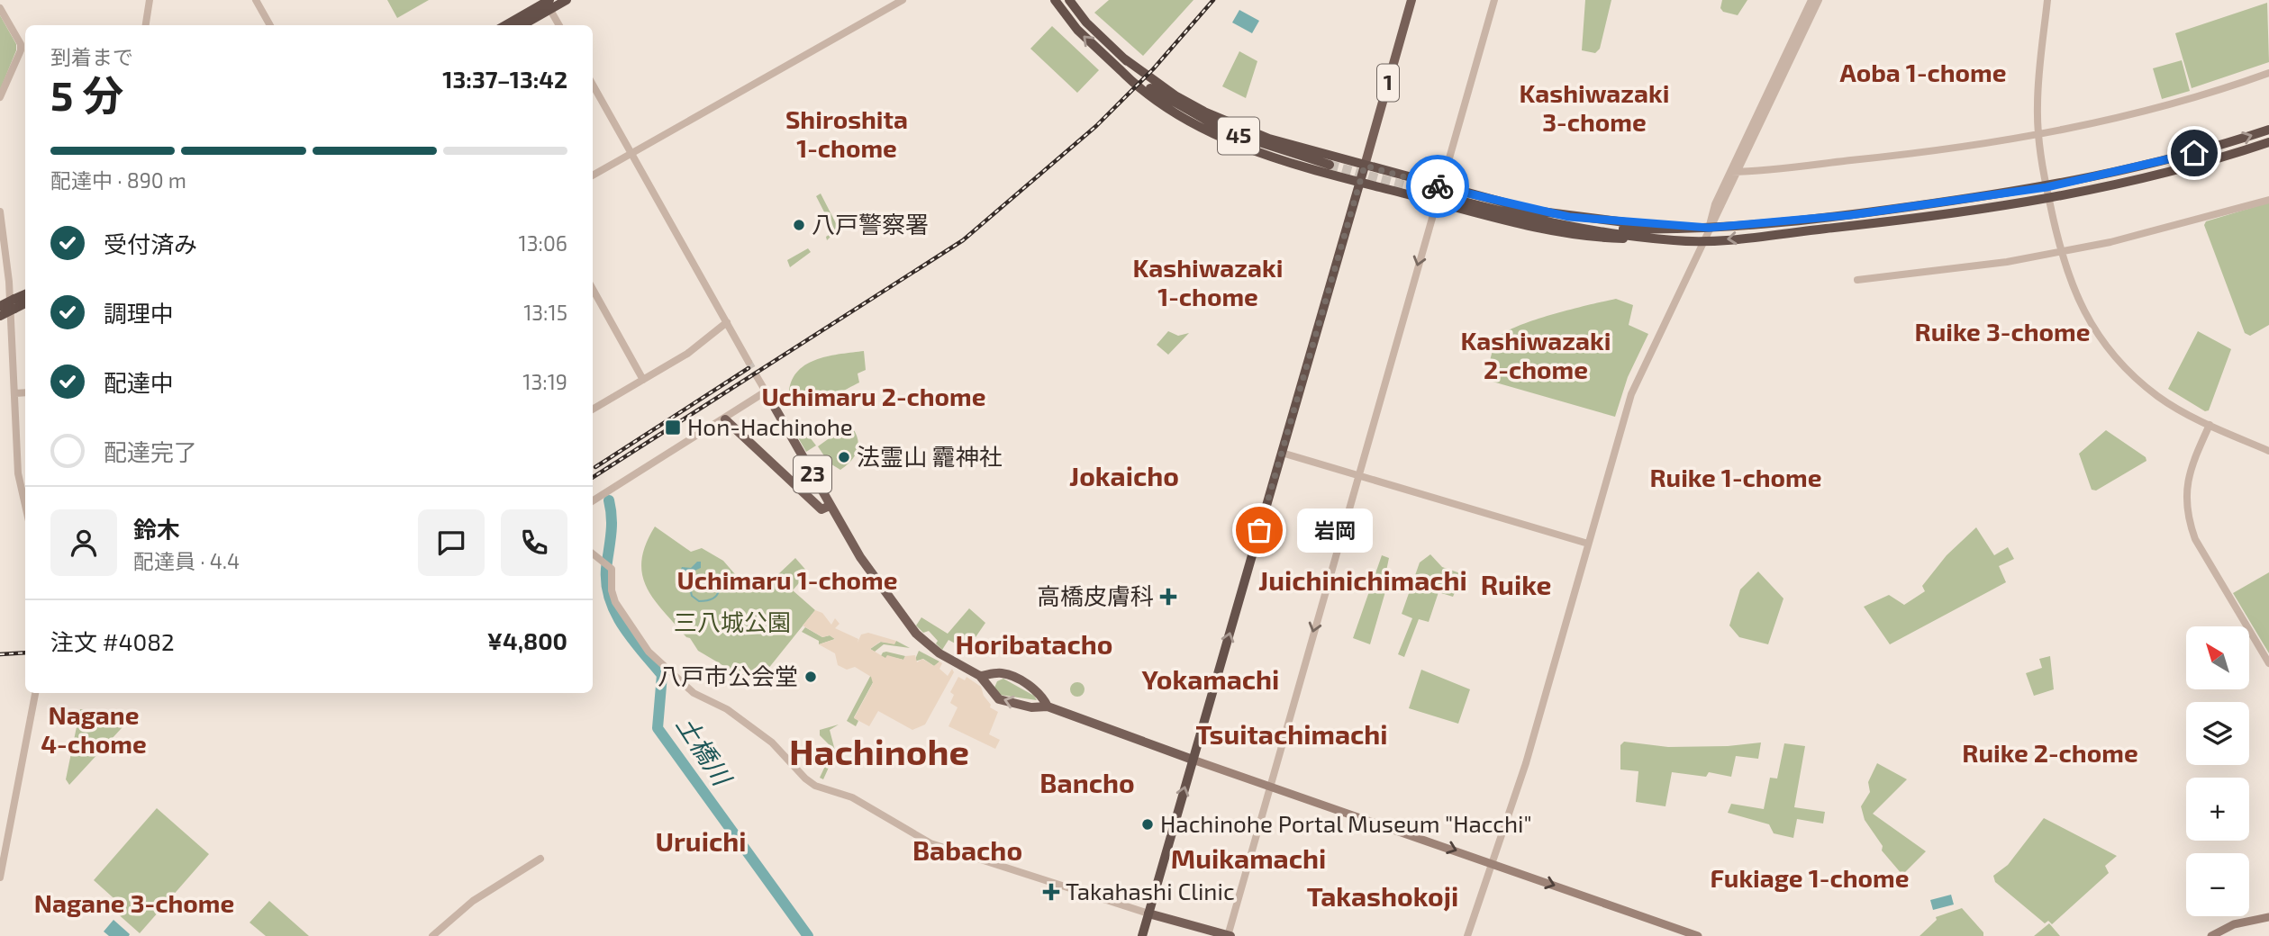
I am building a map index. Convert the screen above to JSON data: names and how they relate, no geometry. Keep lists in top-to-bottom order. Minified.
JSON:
{"streets":{"highway":["45"],"main road":["1","23"]},"districts":["Aoba 1-chome","Kashiwazaki 3-chome","Shiroshita 1-chome","Kashiwazaki 1-chome","Ruike 3-chome","Kashiwazaki 2-chome","Uchimaru 2-chome","Jokaicho","Ruike 1-chome","Uchimaru 1-chome","Juichinichimachi","Ruike","Horibatacho","Yokamachi","Nagane 4-chome","Tsuitachimachi","Hachinohe","Ruike 2-chome","Bancho","Uruichi","Babacho","Muikamachi","Fukiage 1-chome","Takashokoji","Nagane 3-chome"],"water":["土橋川"],"parks":["三八城公園"],"places":{"other":["八戸警察署","法霊山 龗神社","岩岡","八戸市公会堂","Hachinohe Portal Museum \"Hacchi\""],"transit":["Hon-Hachinohe"],"health":["高橋皮膚科","Takahashi Clinic"]},"north":"top left","page":{"heading":["5 分","到着まで","13:37–13:42"],"panel":["鈴木","配達員 · 4.4","注文 #4082","¥4,800"],"bar":"配達中 · 890 m","list":[["受付済み","13:06"],["調理中","13:15"],["配達中","13:19"],"配達完了"],"bubble":"岩岡","map_buttons":["+","−"]}}
